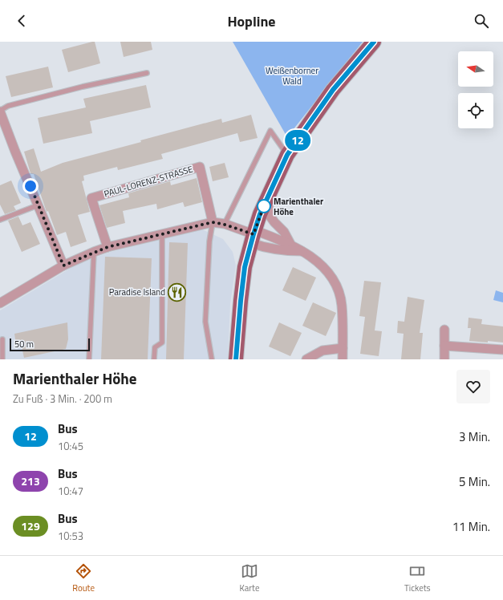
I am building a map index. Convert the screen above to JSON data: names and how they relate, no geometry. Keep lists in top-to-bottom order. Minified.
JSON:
{"streets":{"street":["PAUL-LORENZ-STRASSE"]},"parks":["Weißenborner Wald"],"places":{"other":["Marienthaler Höhe"],"restaurant":["Paradise Island"]},"lines":["bus line 12"],"scale_bar":"50 m","north":"left","page":{"header":"Hopline","on_map":"12","scale":"50 m","heading":["Marienthaler Höhe","Zu Fuß · 3 Min. · 200 m"],"list":[{"mark":"12","name":"Bus","note":"10:45","value":"3 Min."},{"mark":"213","name":"Bus","note":"10:47","value":"5 Min."},{"mark":"129","name":"Bus","note":"10:53","value":"11 Min."}],"tabs":["Route","Karte","Tickets"]}}
